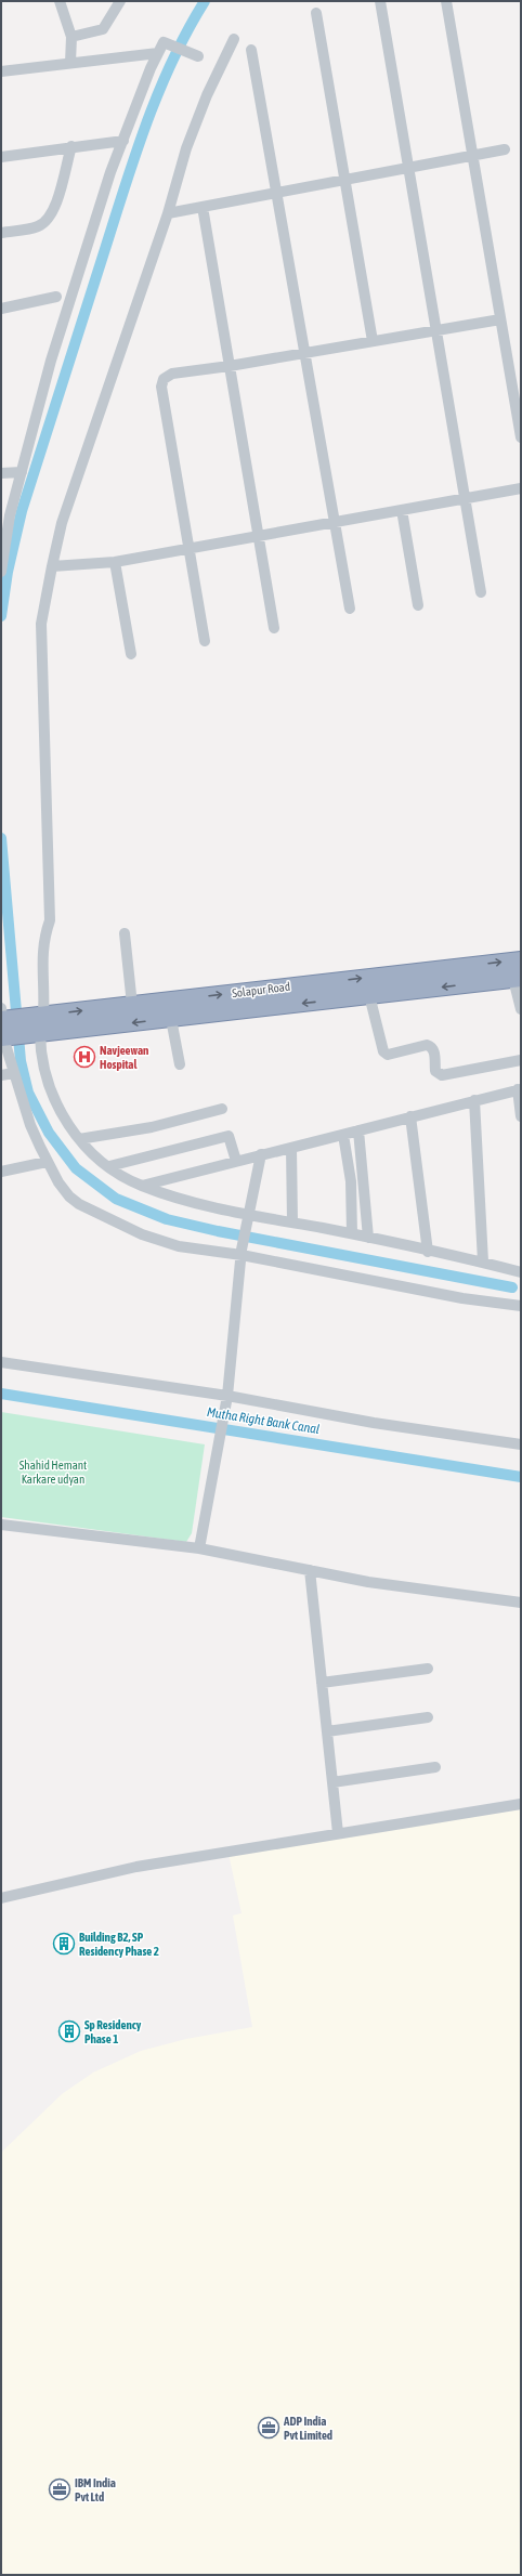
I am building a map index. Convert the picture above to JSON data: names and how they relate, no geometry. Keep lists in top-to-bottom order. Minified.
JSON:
{"streets":{"highway":["Solapur Road"]},"water":["Mutha Right Bank Canal"],"parks":["Shahid Hemant Karkare udyan"],"places":{"hospital":["Navjeewan Hospital"],"building":["Building B2, SP Residency Phase 2","Sp Residency Phase 1"],"office":["ADP India Pvt Limited","IBM India Pvt Ltd"]}}
